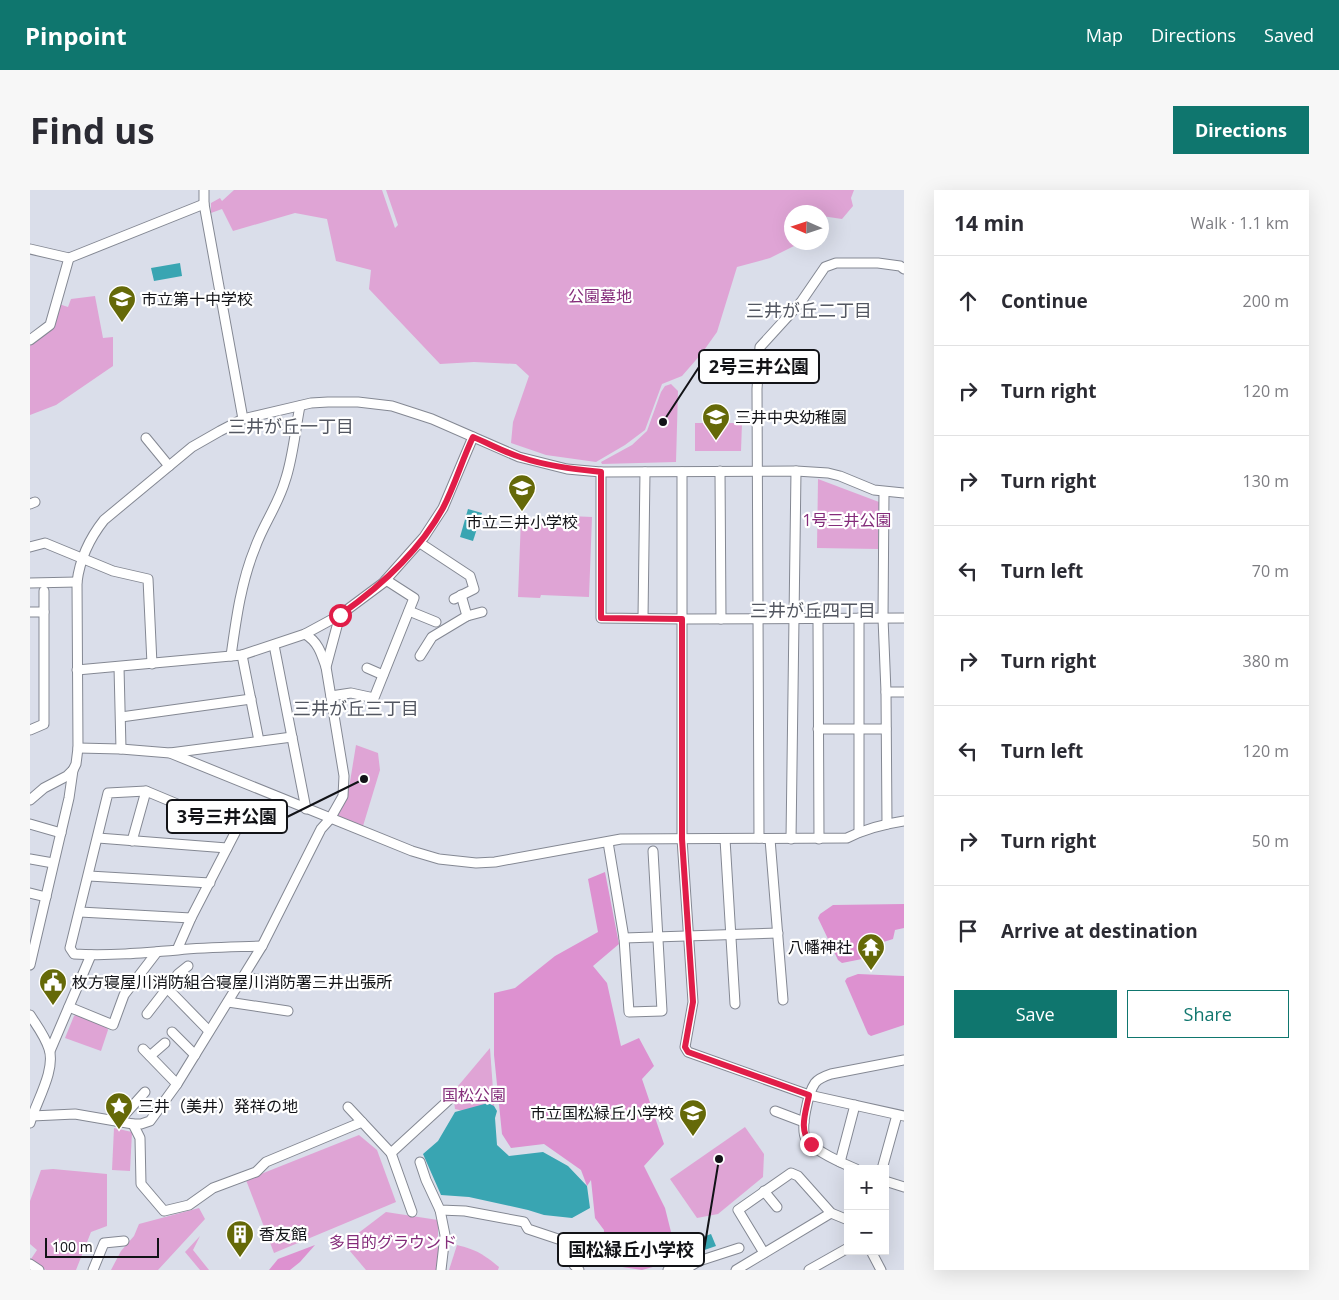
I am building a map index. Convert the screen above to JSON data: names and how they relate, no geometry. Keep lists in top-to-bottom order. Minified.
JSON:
{"districts":["三井が丘二丁目","三井が丘一丁目","三井が丘四丁目","三井が丘三丁目"],"parks":["公園墓地","1号三井公園","国松公園","多目的グラウンド"],"places":{"school or university":["市立第十中学校","三井中央幼稚園","市立三井小学校","市立国松緑丘小学校"],"other":["2号三井公園","3号三井公園","国松緑丘小学校"],"temple":["八幡神社"],"public building":["枚方寝屋川消防組合寝屋川消防署三井出張所"],"place":["三井（美井）発祥の地"],"building":["香友館"]},"scale_bar":"100 m","north":"left","page":{"header":"Pinpoint","nav":["Map","Directions","Saved"],"buttons":["Directions",["Save","Share"]],"title":"Find us","heading":["14 min","Walk · 1.1 km"],"list":[["Continue","200 m"],["Turn right","120 m"],["Turn right","130 m"],["Turn left","70 m"],["Turn right","380 m"],["Turn left","120 m"],["Turn right","50 m"],"Arrive at destination"],"map_buttons":["+","−"],"scale":"100 m"}}
